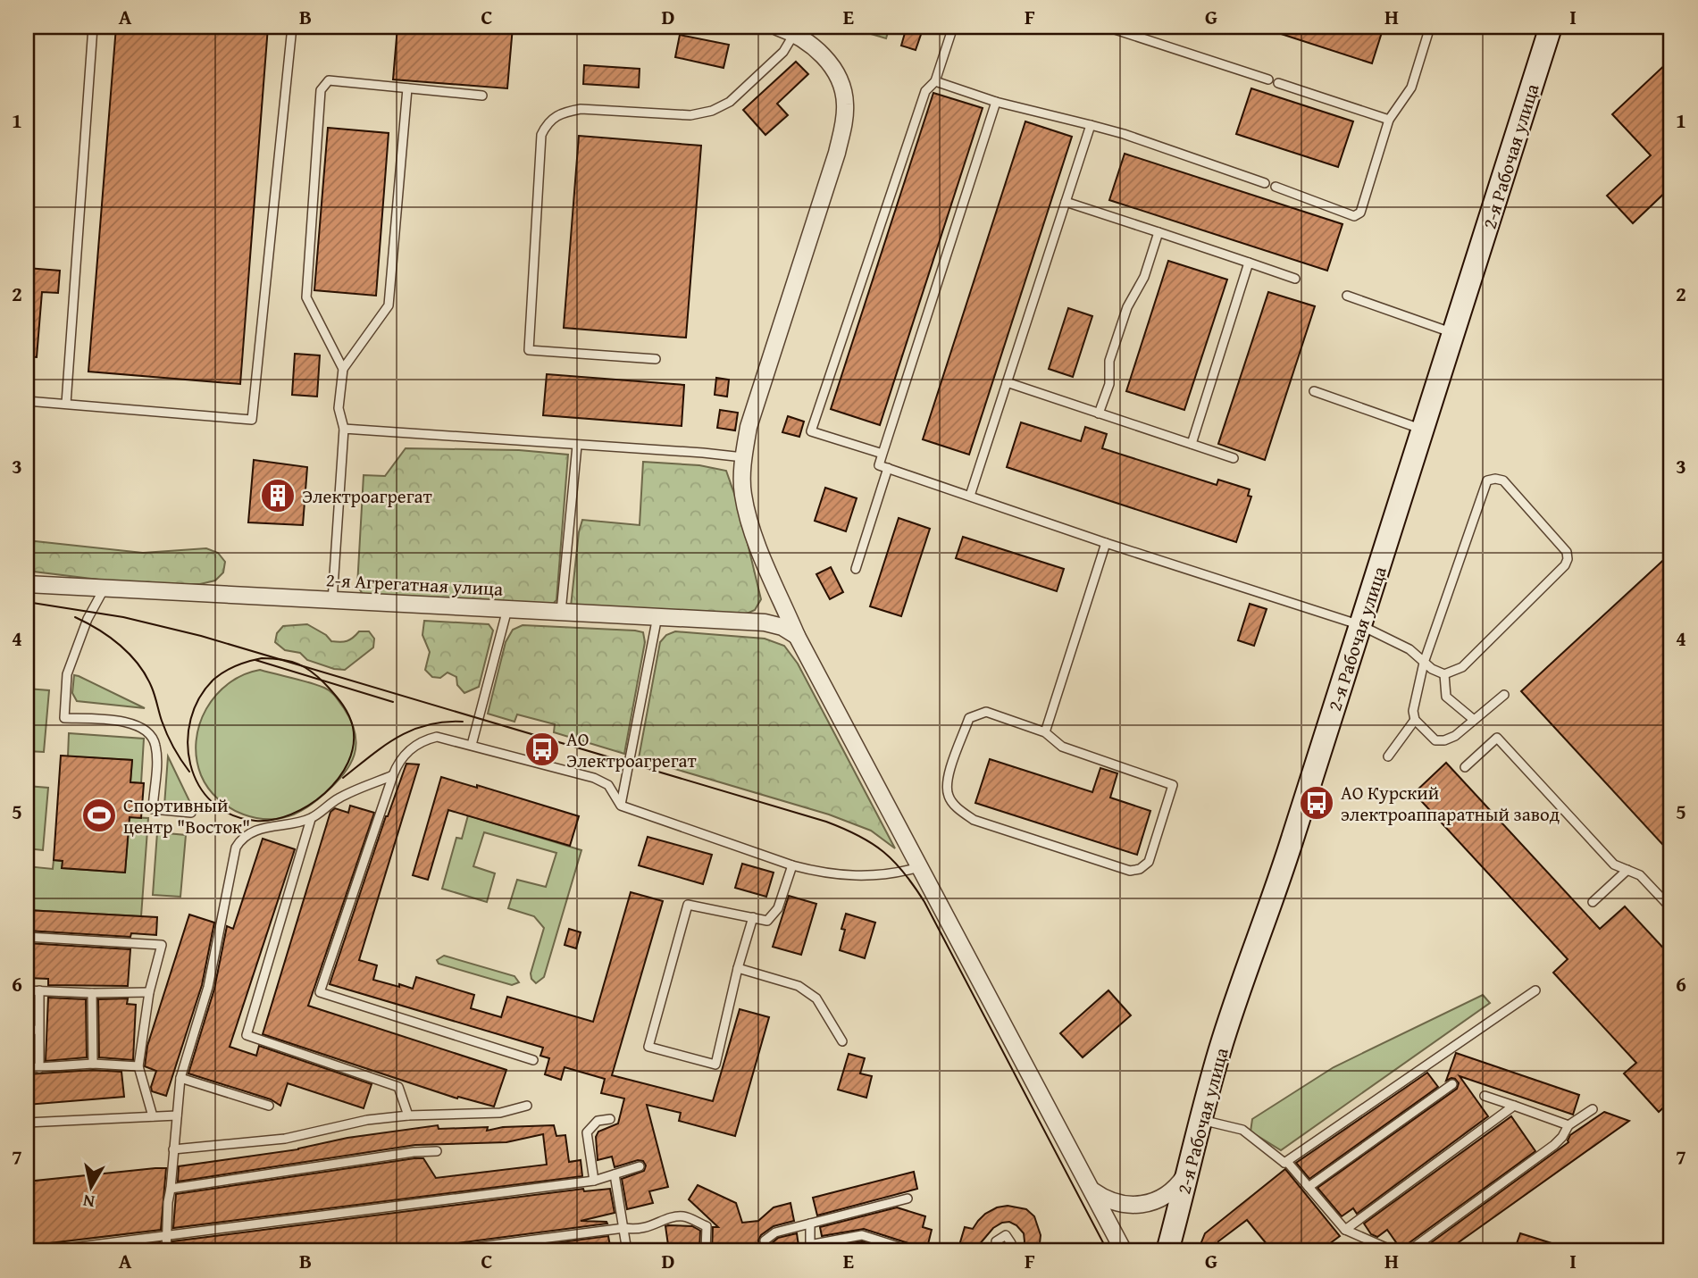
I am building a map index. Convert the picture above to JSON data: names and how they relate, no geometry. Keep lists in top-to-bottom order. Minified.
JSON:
{"streets":{"main road":["2-я Рабочая улица"],"street":["2-я Агрегатная улица"]},"places":{"building":["Электроагрегат"],"bus stop":["АО Электроагрегат","АО Курский электроаппаратный завод"],"sports":["Спортивный центр \"Восток\""]},"north":"bottom","grid":{"columns":["A","B","C","D","E","F","G","H","I"],"rows":["1","2","3","4","5","6","7"]}}
